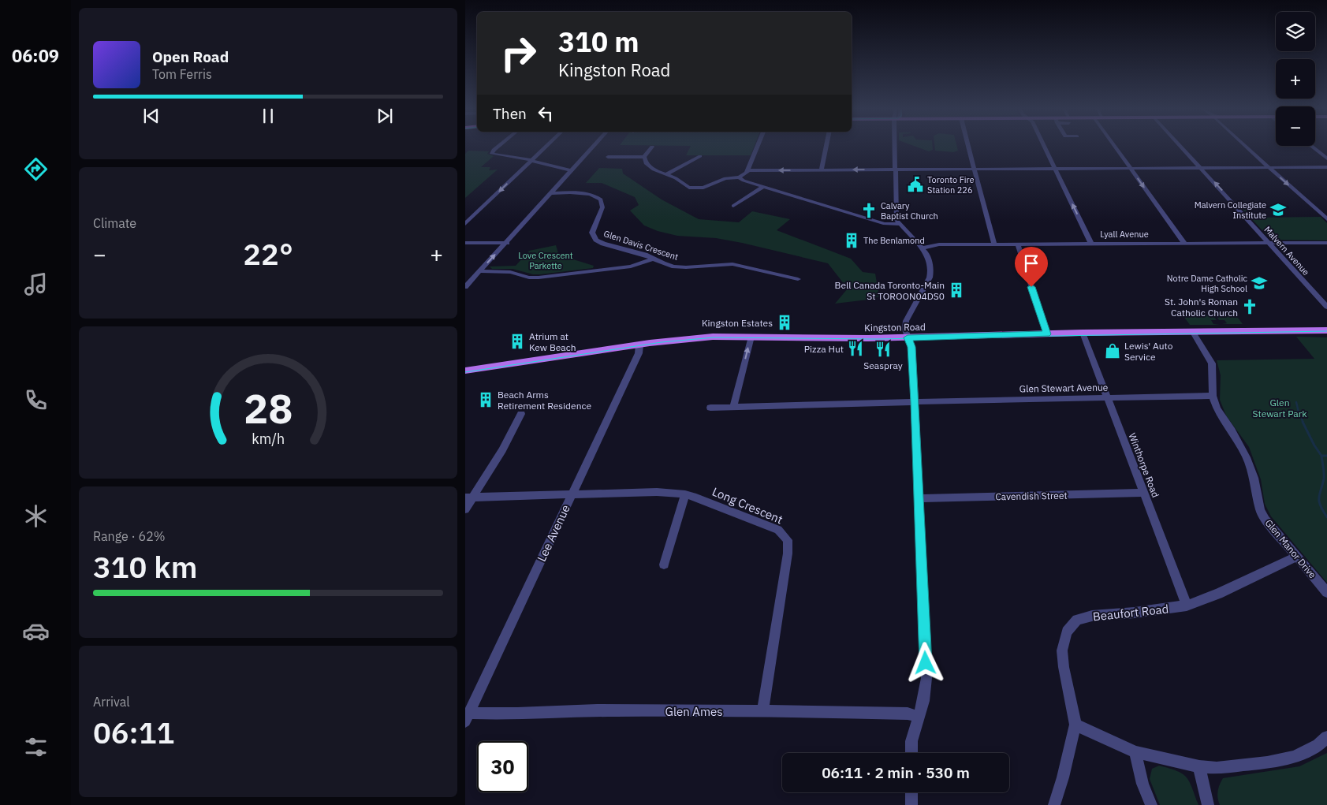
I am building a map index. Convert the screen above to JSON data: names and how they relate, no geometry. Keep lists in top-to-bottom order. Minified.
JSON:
{"streets":{"main road":["Kingston Road"],"street":["Lyall Avenue","Glen Davis Crescent","Malvern Avenue","Glen Stewart Avenue","Winthorpe Road","Cavendish Street","Long Crescent","Lee Avenue","Glen Manor Drive","Beaufort Road","Glen Ames"]},"crossings":[["Lyall Avenue","Malvern Avenue"],["Kingston Road","Winthorpe Road"],["Kingston Road","Lee Avenue"],["Kingston Road","Glen Manor Drive"],["Glen Stewart Avenue","Winthorpe Road"],["Glen Stewart Avenue","Glen Manor Drive"],["Winthorpe Road","Cavendish Street"],["Winthorpe Road","Beaufort Road"],["Long Crescent","Lee Avenue"],["Long Crescent","Glen Ames"],["Lee Avenue","Glen Ames"],["Glen Manor Drive","Beaufort Road"]],"parks":["Love Crescent Parkette","Glen Stewart Park"],"places":{"public building":["Toronto Fire Station 226"],"school or university":["Malvern Collegiate Institute","Notre Dame Catholic High School"],"church":["Calvary Baptist Church","St. John's Roman Catholic Church"],"building":["The Benlamond","Bell Canada Toronto-Main St TOROON04DS0","Kingston Estates","Atrium at Kew Beach","Beach Arms Retirement Residence"],"restaurant":["Pizza Hut","Seaspray"],"shop":["Lewis' Auto Service"]},"page":{"tabs":"06:09","map_buttons":["+","−"],"turn":["310 m","Kingston Road"],"song":["Open Road","Tom Ferris"],"then":"Then","tile":["Climate",["Range · 62%","310 km"],["Arrival","06:11"]],"heat":["−","22°","+"],"limit":"30","trip":"06:11 · 2 min · 530 m","gauge":["28","km/h"]}}
